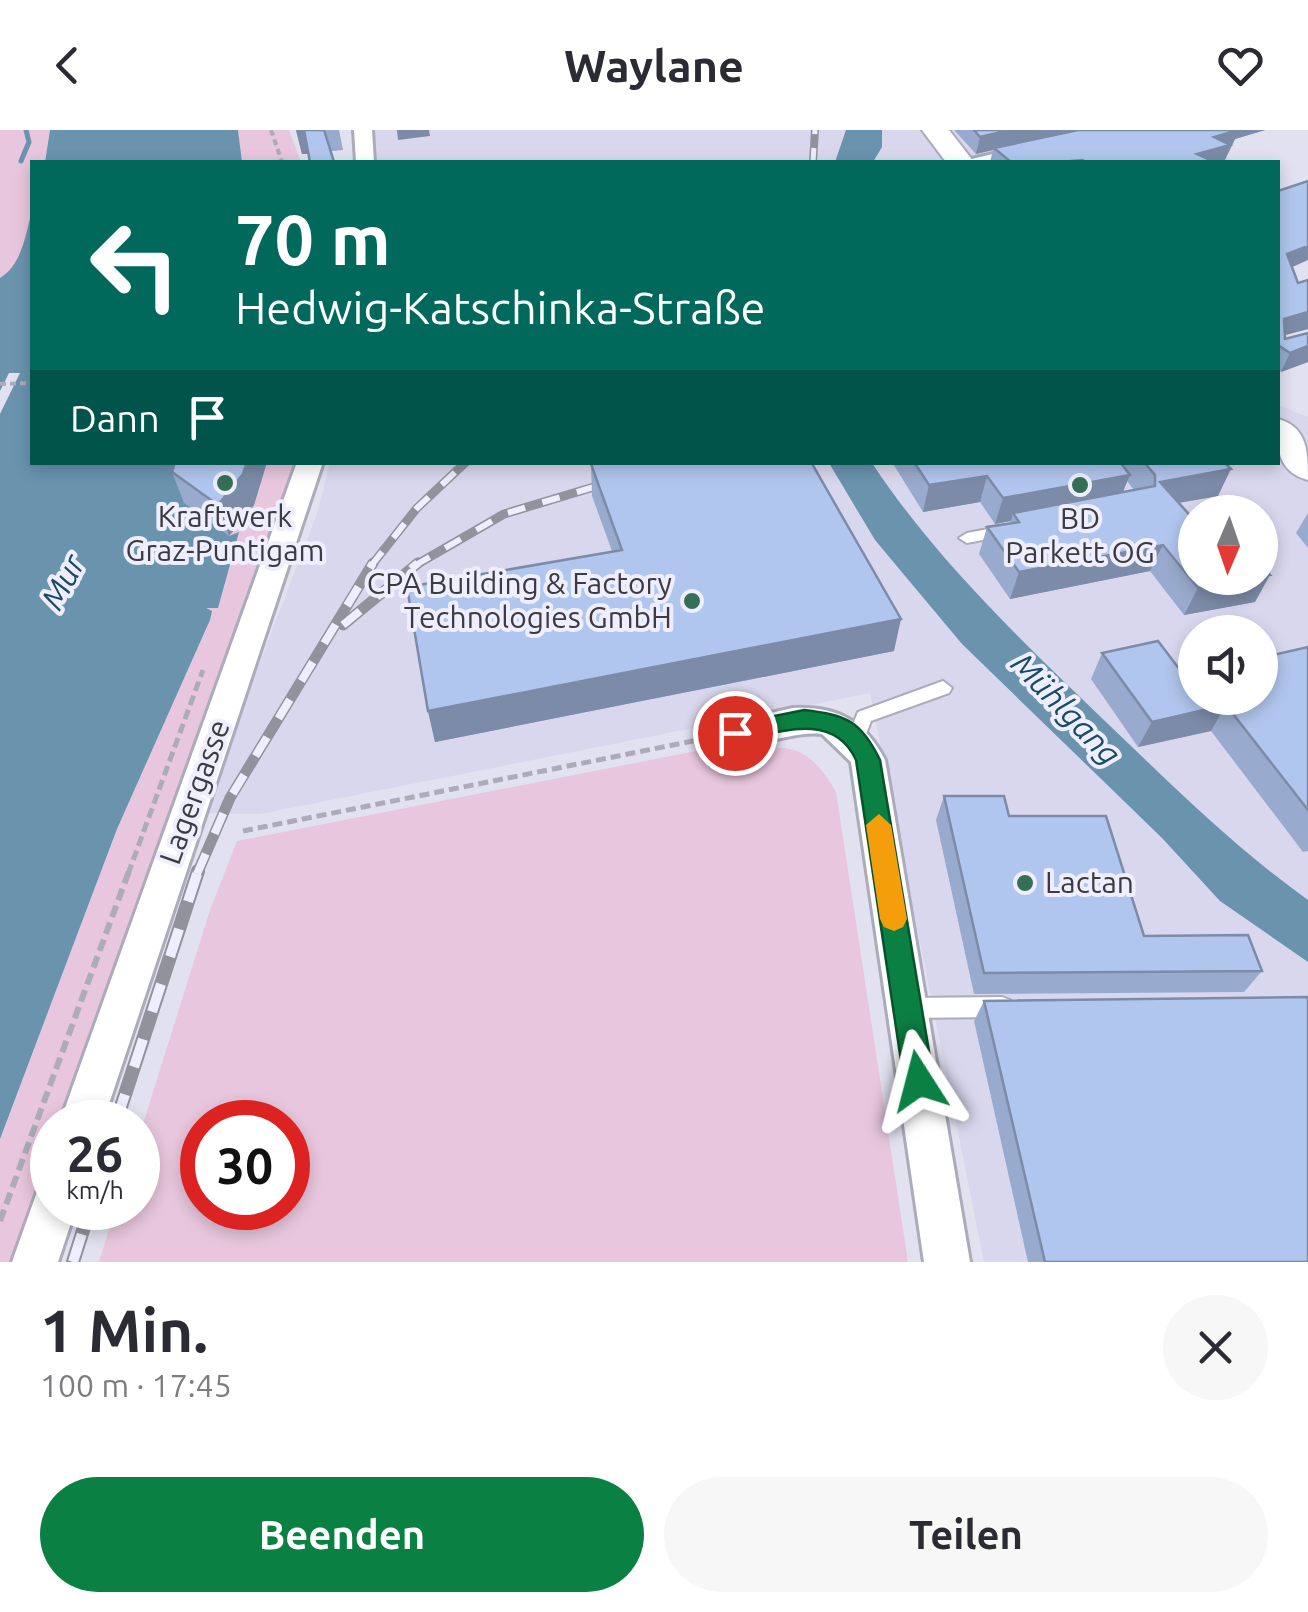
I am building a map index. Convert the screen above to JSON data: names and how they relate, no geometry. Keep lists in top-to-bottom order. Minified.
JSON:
{"streets":{"street":["Lagergasse"]},"water":["Mur","Mühlgang"],"places":["Kraftwerk Graz-Puntigam","BD Parkett OG","CPA Building & Factory Technologies GmbH","Lactan"],"north":"bottom","page":{"header":"Waylane","turn":["70 m","Hedwig-Katschinka-Straße"],"then":"Dann","speed":"26 km/h","limit":"30","heading":["1 Min.","100 m · 17:45"],"buttons":["Beenden","Teilen"]}}
